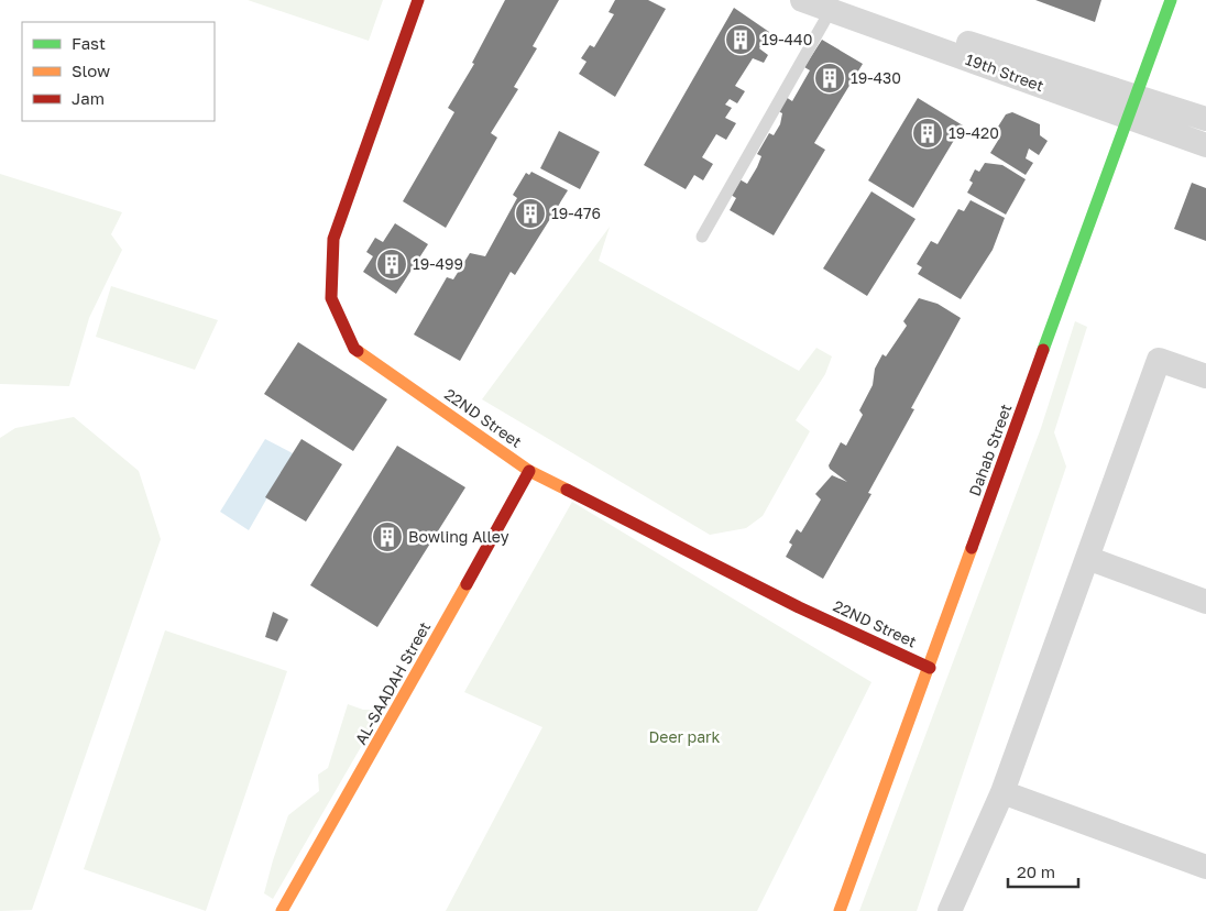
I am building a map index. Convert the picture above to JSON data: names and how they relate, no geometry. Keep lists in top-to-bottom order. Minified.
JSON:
{"streets":{"street":["19th Street","22ND Street","Dahab Street","AL-SAADAH Street"]},"crossings":[["19th Street","Dahab Street"],["22ND Street","Dahab Street"],["22ND Street","AL-SAADAH Street"]],"parks":["Deer park"],"places":{"building":["19-440","19-430","19-420","19-476","19-499","Bowling Alley"]},"legend":["Fast","Slow","Jam"],"scale_bar":"20 m"}
